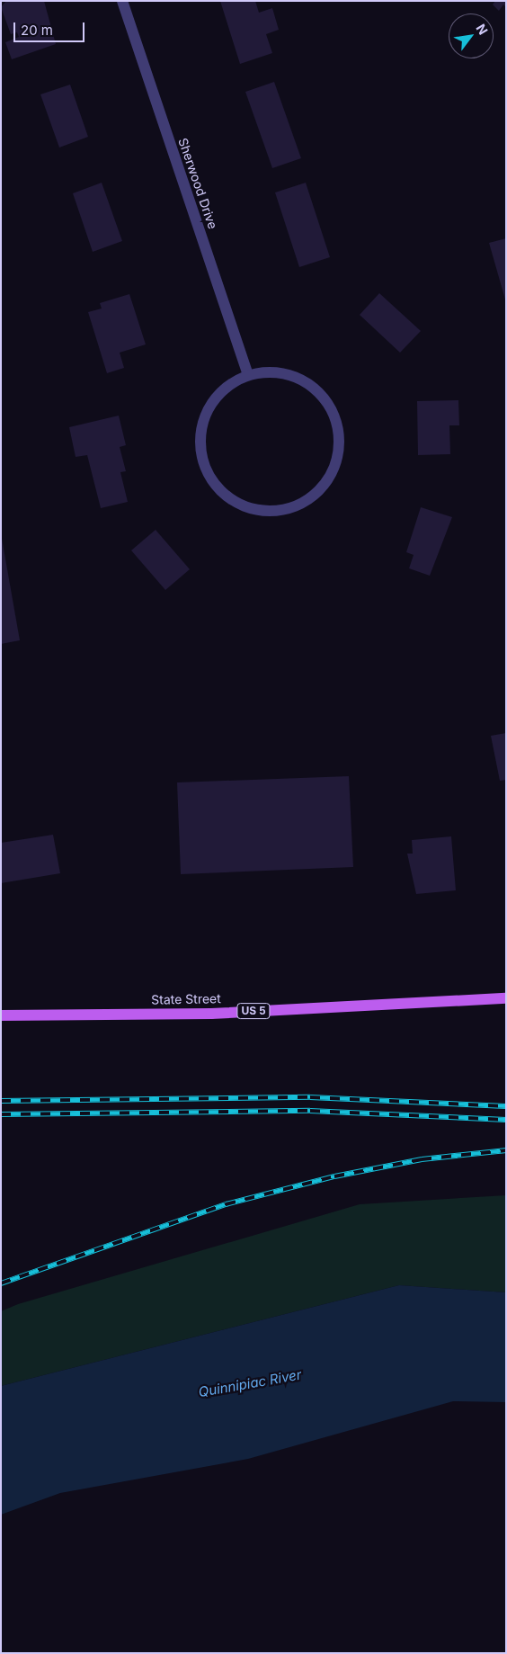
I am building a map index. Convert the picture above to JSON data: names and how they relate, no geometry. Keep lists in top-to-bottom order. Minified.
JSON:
{"streets":{"main road":["State Street","US 5"],"street":["Sherwood Drive"]},"water":["Quinnipiac River"],"scale_bar":"20 m","north":"top right"}
